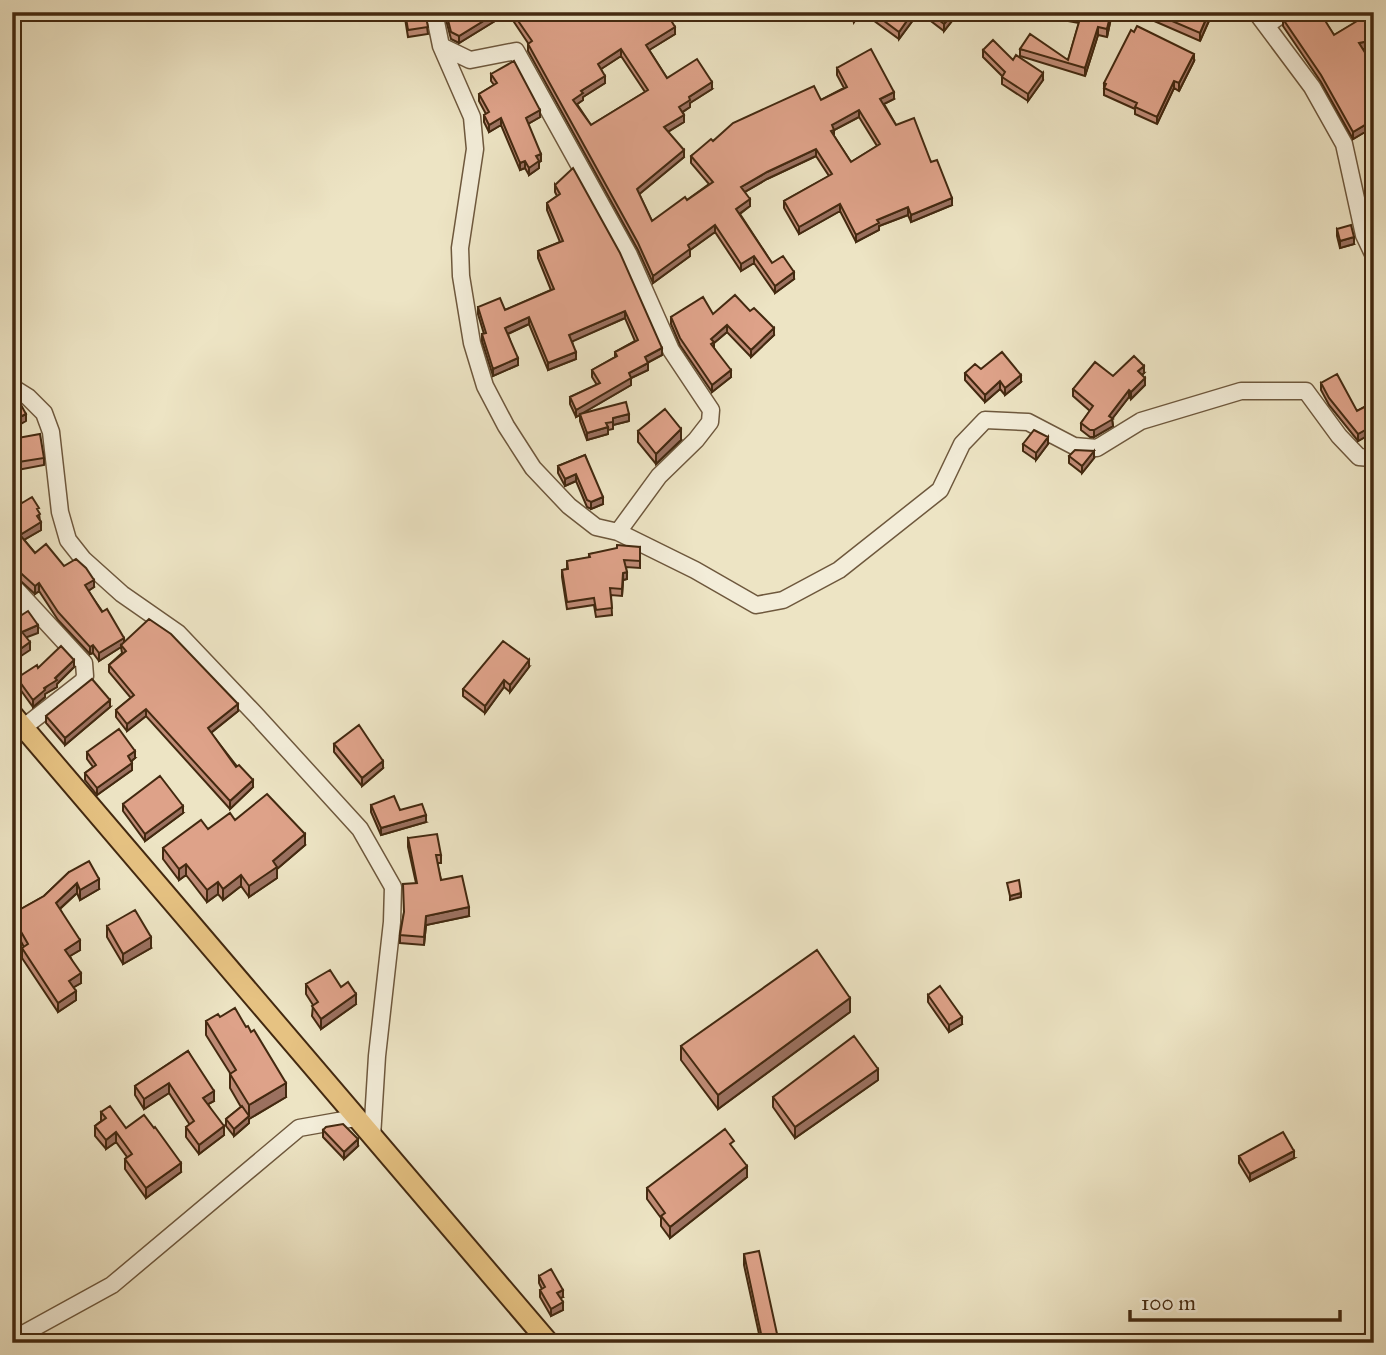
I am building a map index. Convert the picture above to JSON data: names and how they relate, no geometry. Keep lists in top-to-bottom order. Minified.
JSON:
{"scale_bar":"100 m"}
